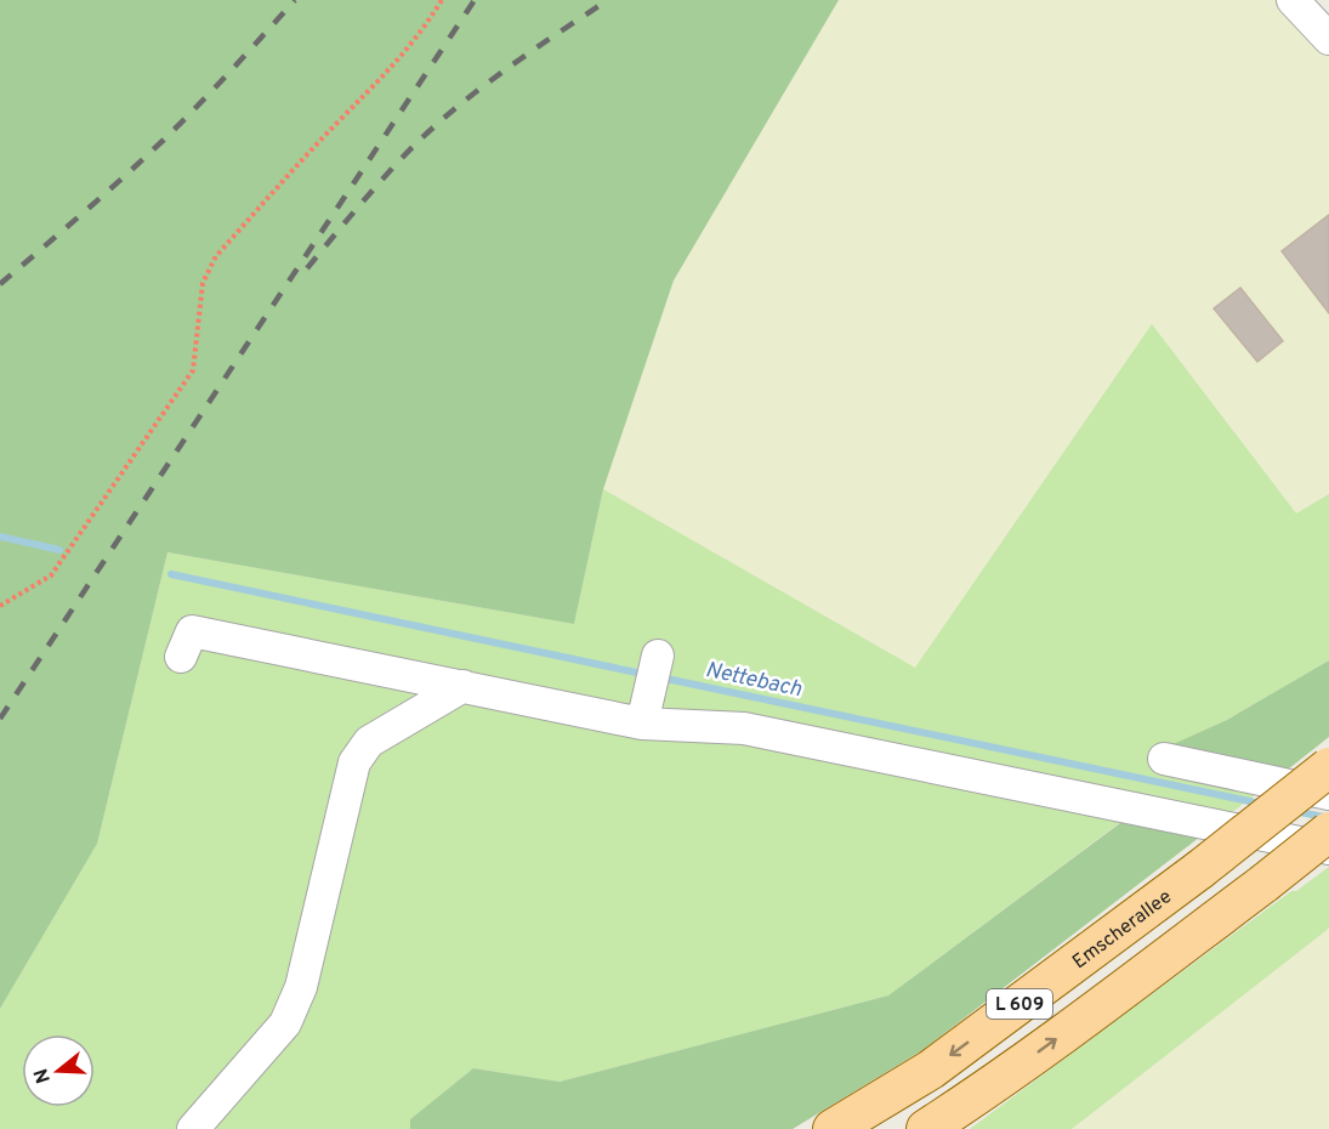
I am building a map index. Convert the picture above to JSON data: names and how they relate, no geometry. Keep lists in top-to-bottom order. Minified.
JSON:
{"streets":{"main road":["Emscherallee","L 609"]},"water":["Nettebach"],"north":"left"}
